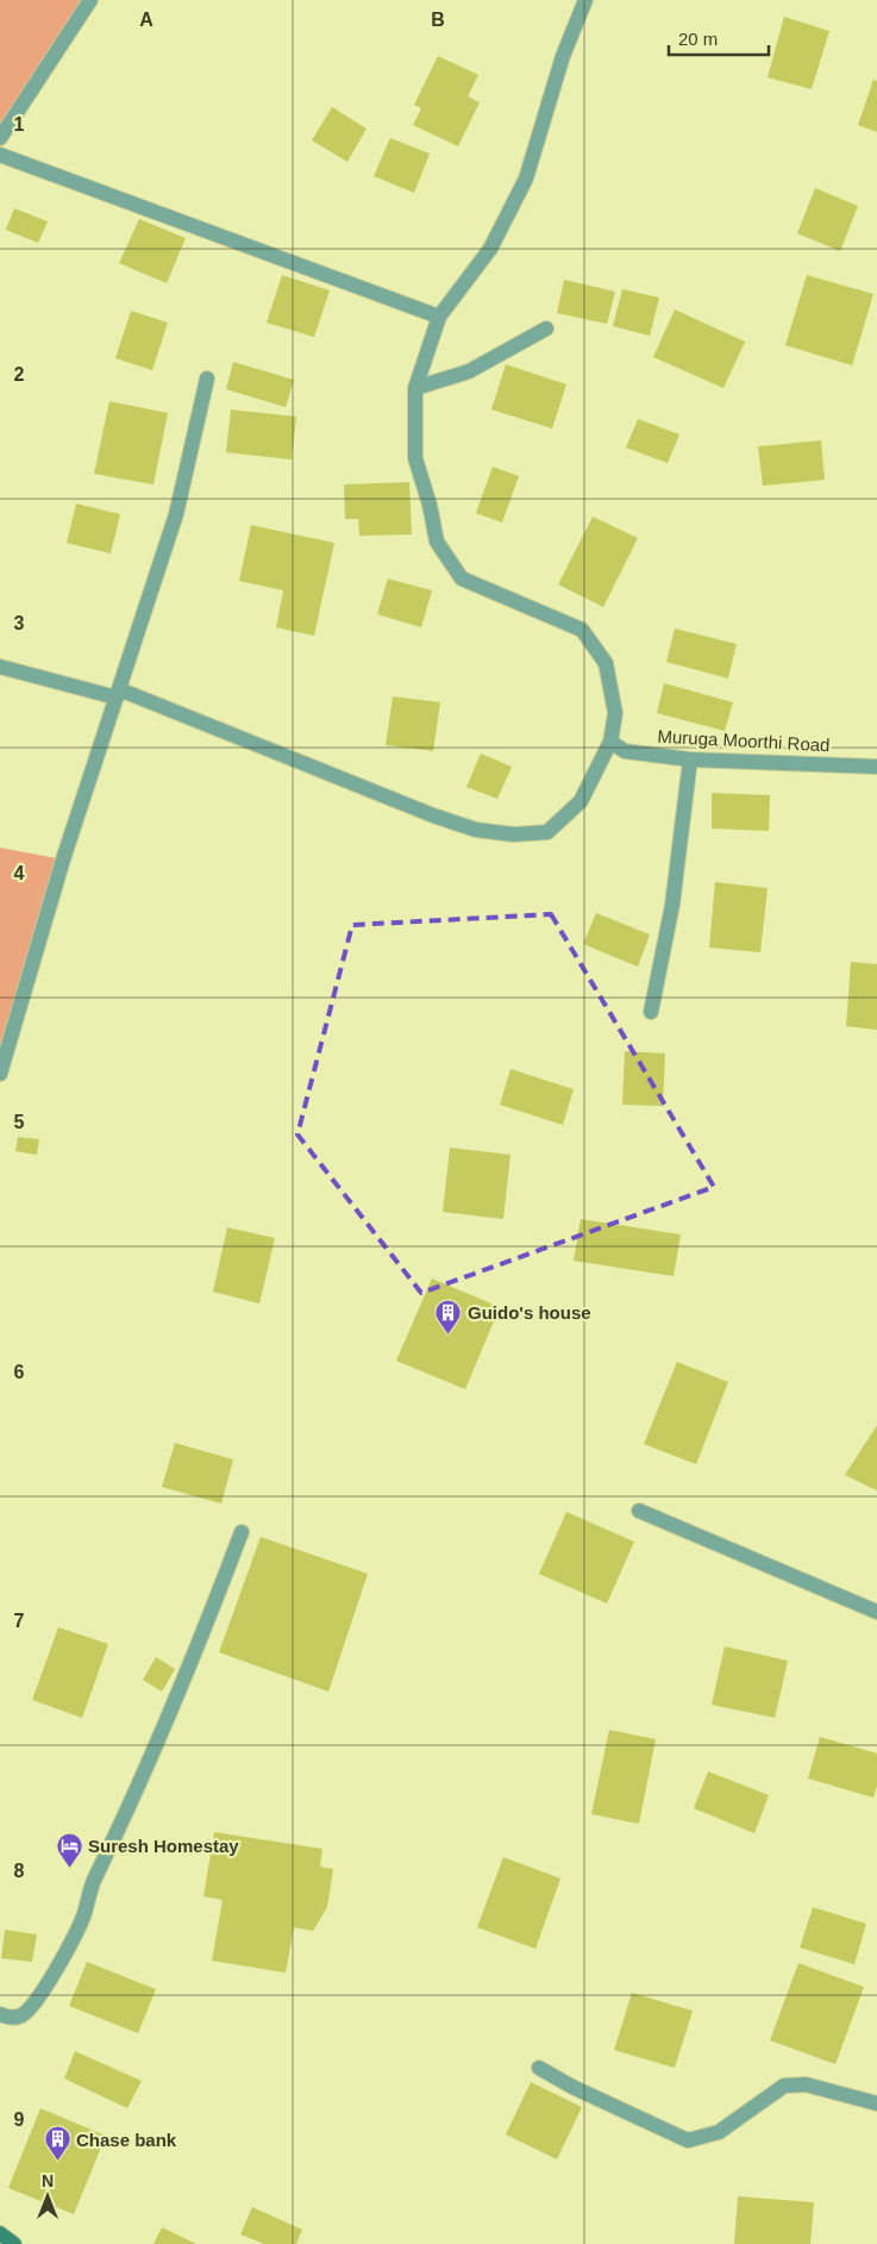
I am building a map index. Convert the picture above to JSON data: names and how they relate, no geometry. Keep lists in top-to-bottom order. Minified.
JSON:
{"streets":{"street":["Muruga Moorthi Road"]},"places":{"building":["Guido's house","Chase bank"],"hotel":["Suresh Homestay"]},"scale_bar":"20 m","north":"top","grid":{"columns":["A","B"],"rows":["1","2","3","4","5","6","7","8","9"]}}
